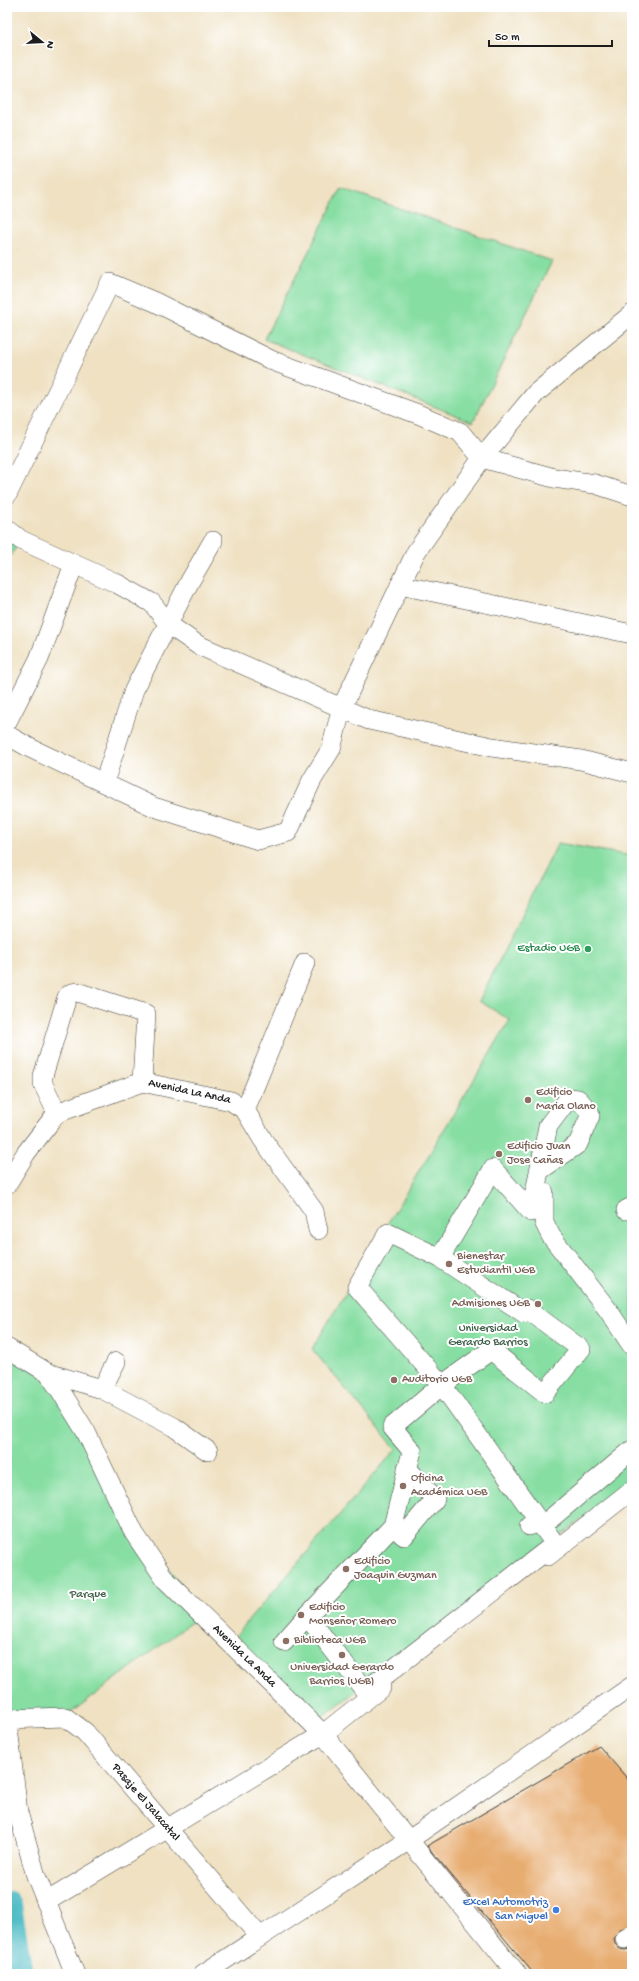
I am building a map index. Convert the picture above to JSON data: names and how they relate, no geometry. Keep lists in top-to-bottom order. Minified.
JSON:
{"streets":{"street":["Avenida La Anda","Pasaje El Jalacatal"]},"parks":["Universidad Gerardo Barrios","Parque"],"places":["Estadio UGB","Edificio Maria Olano","Edificio Juan Jose Cañas","Bienestar Estudiantil UGB","Admisiones UGB","Auditorio UGB","Oficina Académica UGB","Edificio Joaquin Guzman","Edificio Monseñor Romero","Biblioteca UGB","Universidad Gerardo Barrios (UGB)","Excel Automotriz San Miguel"],"scale_bar":"50 m","north":"right"}
